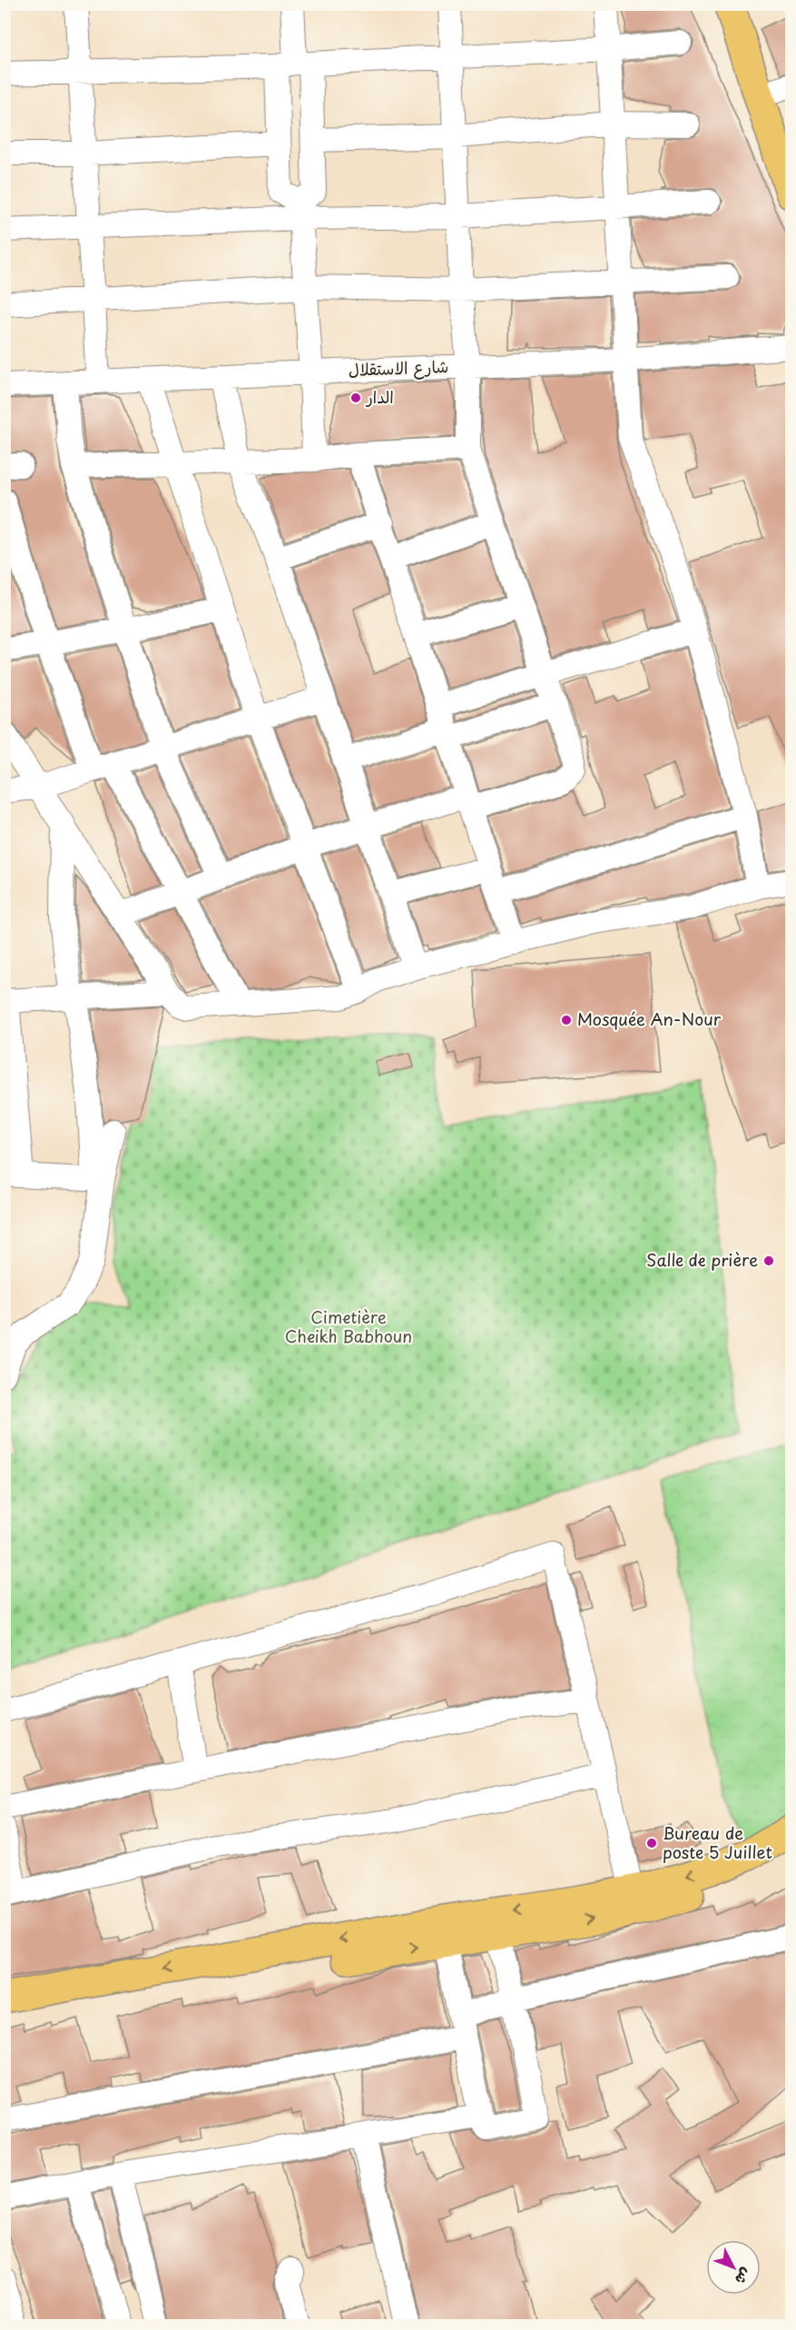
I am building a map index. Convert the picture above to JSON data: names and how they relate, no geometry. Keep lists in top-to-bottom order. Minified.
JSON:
{"streets":{"street":["شارع الاستقلال"]},"parks":["Cimetière Cheikh Babhoun"],"places":["الدار","Mosquée An-Nour","Salle de prière","Bureau de poste 5 Juillet"],"north":"bottom right"}
